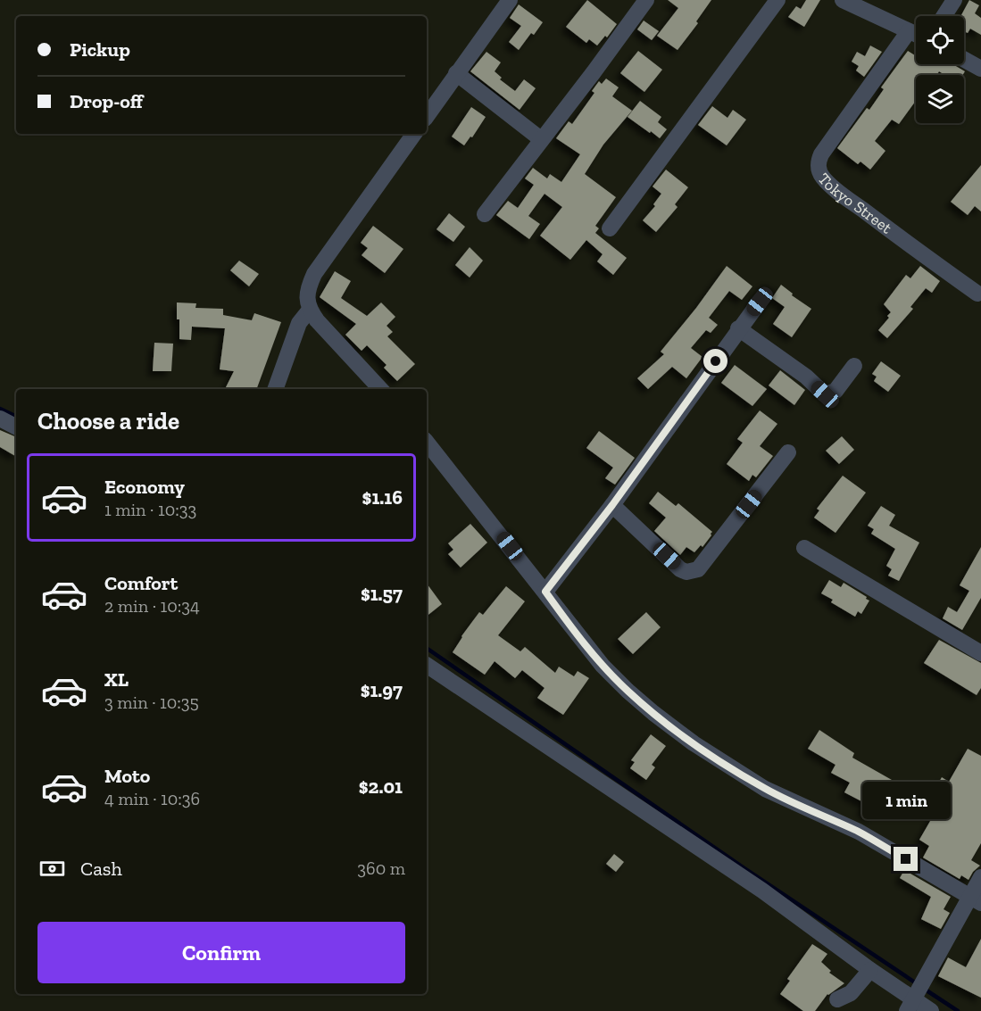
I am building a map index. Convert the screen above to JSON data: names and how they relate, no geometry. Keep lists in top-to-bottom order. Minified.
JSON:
{"streets":{"street":["Tokyo Street"]},"page":{"banner":["Pickup","Drop-off"],"heading":"Choose a ride","list":[{"name":"Economy","note":"1 min · 10:33","value":"$1.16"},{"name":"Comfort","note":"2 min · 10:34","value":"$1.57"},{"name":"XL","note":"3 min · 10:35","value":"$1.97"},{"name":"Moto","note":"4 min · 10:36","value":"$2.01"}],"bubble":"1 min","pay":["Cash","360 m"],"buttons":"Confirm"}}
